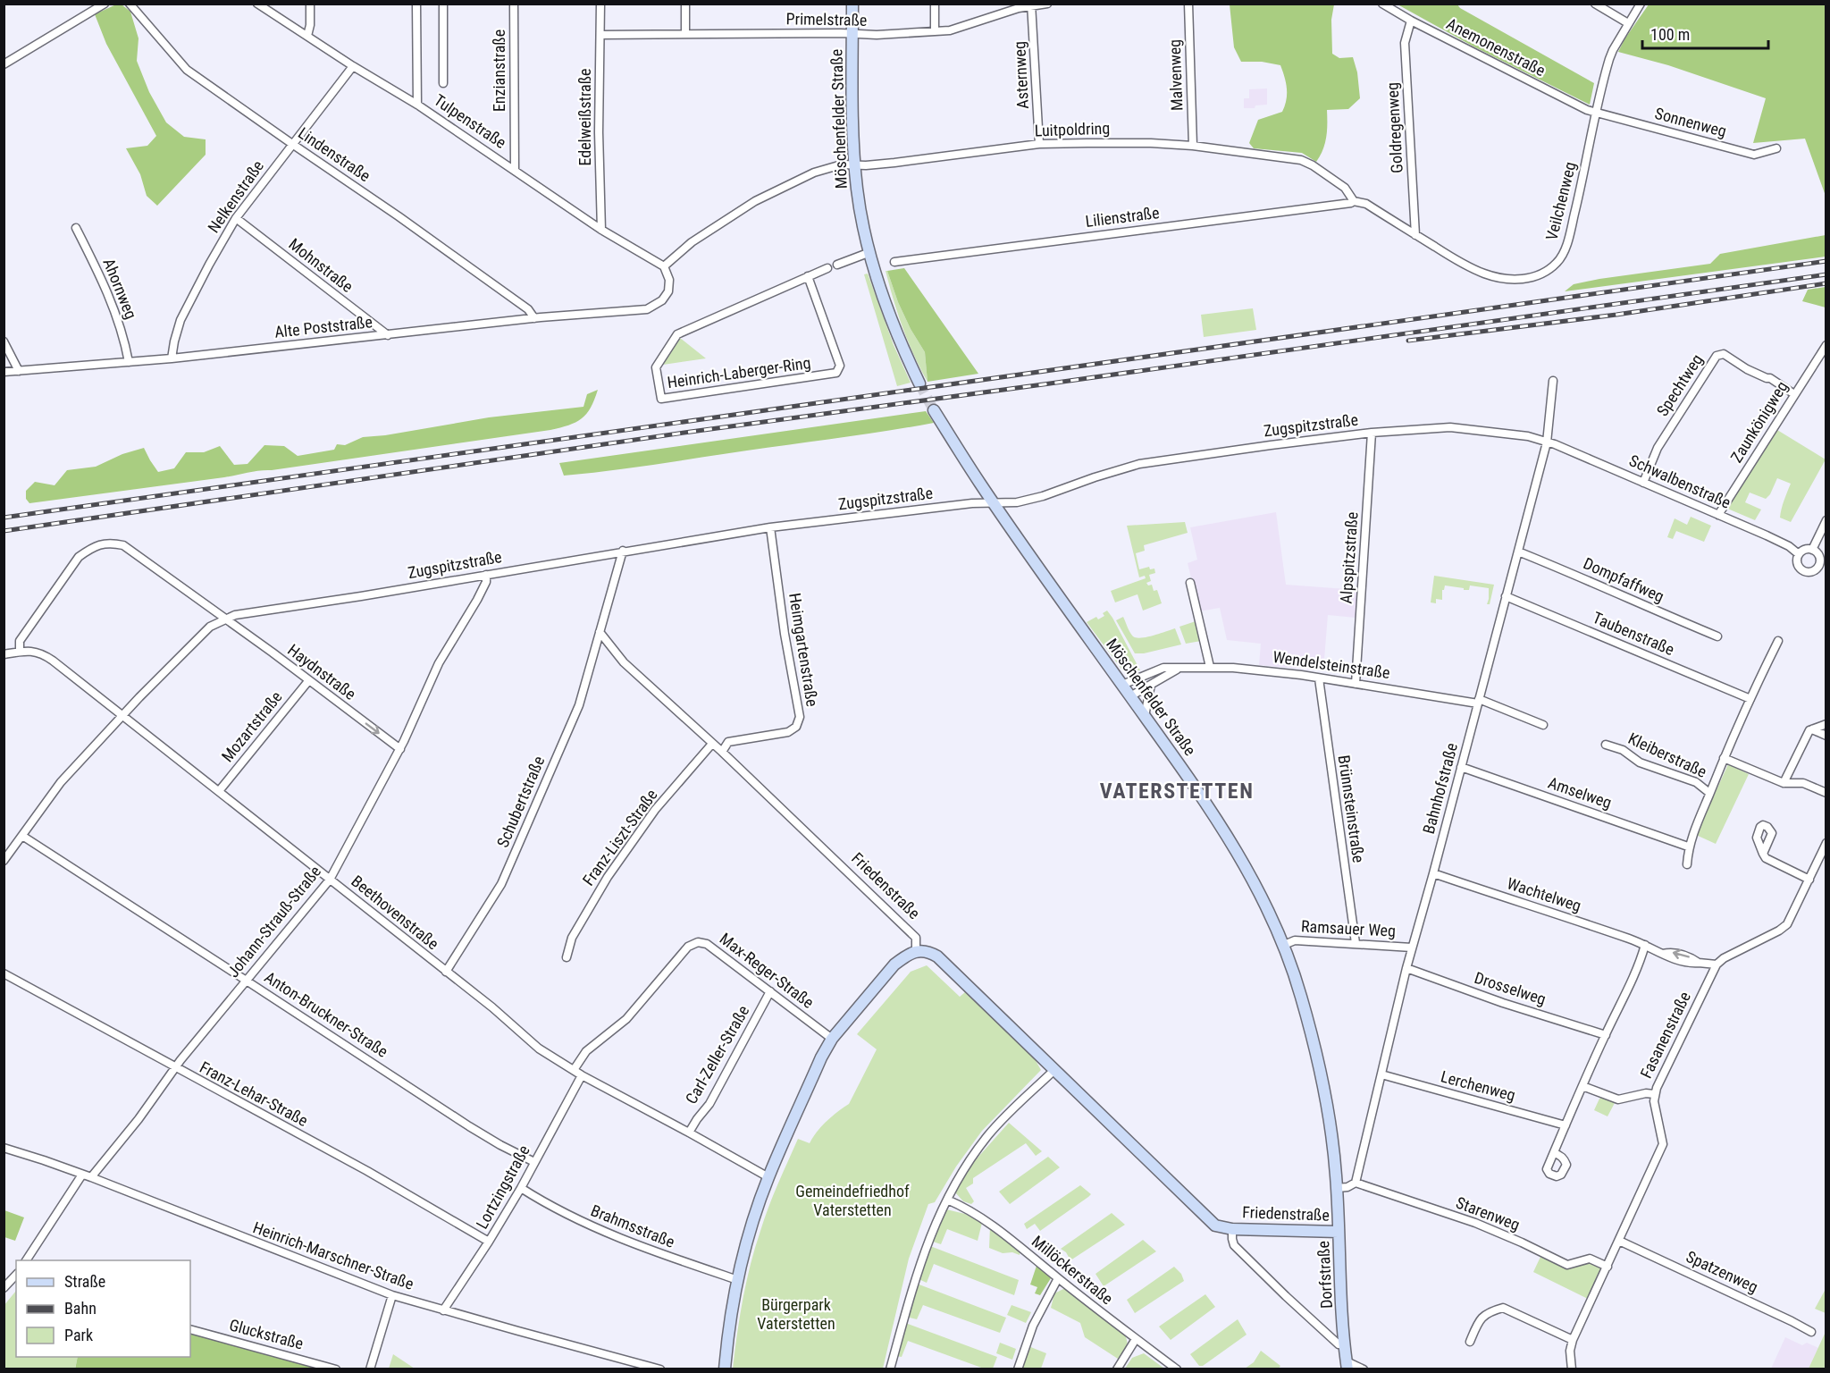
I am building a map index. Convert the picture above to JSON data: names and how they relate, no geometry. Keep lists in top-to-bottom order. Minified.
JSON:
{"streets":{"street":["Primelstraße","Anemonenstraße","Enzianstraße","Asternweg","Malvenweg","Edelweißstraße","Möschenfelder Straße","Tulpenstraße","Sonnenweg","Goldregenweg","Luitpoldring","Lindenstraße","Nelkenstraße","Veilchenweg","Lilienstraße","Mohnstraße","Ahornweg","Alte Poststraße","Heinrich-Laberger-Ring","Spechtweg","Zaunkönigweg","Zugspitzstraße","Schwalbenstraße","Alpspitzstraße","Dompfaffweg","Taubenstraße","Heimgartenstraße","Wendelsteinstraße","Haydnstraße","Mozartstraße","Kleiberstraße","Bahnhofstraße","Amselweg","Schubertstraße","Brünnsteinstraße","Franz-Liszt-Straße","Friedenstraße","Wachtelweg","Beethovenstraße","Johann-Strauß-Straße","Ramsauer Weg","Max-Reger-Straße","Drosselweg","Anton-Bruckner-Straße","Fasanenstraße","Carl-Zeller-Straße","Lerchenweg","Franz-Lehar-Straße","Lortzingstraße","Starenweg","Brahmsstraße","Heinrich-Marschner-Straße","Millöckerstraße","Spatzenweg","Dorfstraße","Gluckstraße"]},"crossings":[["Primelstraße","Asternweg"],["Primelstraße","Edelweißstraße"],["Primelstraße","Möschenfelder Straße"],["Anemonenstraße","Sonnenweg"],["Anemonenstraße","Goldregenweg"],["Anemonenstraße","Veilchenweg"],["Enzianstraße","Tulpenstraße"],["Asternweg","Luitpoldring"],["Malvenweg","Luitpoldring"],["Edelweißstraße","Tulpenstraße"],["Möschenfelder Straße","Luitpoldring"],["Möschenfelder Straße","Zugspitzstraße"],["Möschenfelder Straße","Wendelsteinstraße"],["Möschenfelder Straße","Ramsauer Weg"],["Möschenfelder Straße","Dorfstraße"],["Tulpenstraße","Luitpoldring"],["Tulpenstraße","Nelkenstraße"],["Tulpenstraße","Alte Poststraße"],["Sonnenweg","Veilchenweg"],["Goldregenweg","Luitpoldring"],["Luitpoldring","Veilchenweg"],["Luitpoldring","Lilienstraße"],["Luitpoldring","Alte Poststraße"],["Lindenstraße","Nelkenstraße"],["Lindenstraße","Alte Poststraße"],["Nelkenstraße","Mohnstraße"],["Nelkenstraße","Alte Poststraße"],["Mohnstraße","Alte Poststraße"],["Ahornweg","Alte Poststraße"],["Spechtweg","Zaunkönigweg"],["Spechtweg","Schwalbenstraße"],["Zaunkönigweg","Schwalbenstraße"],["Zugspitzstraße","Schwalbenstraße"],["Zugspitzstraße","Alpspitzstraße"],["Zugspitzstraße","Heimgartenstraße"],["Zugspitzstraße","Haydnstraße"],["Zugspitzstraße","Bahnhofstraße"],["Zugspitzstraße","Beethovenstraße"],["Zugspitzstraße","Johann-Strauß-Straße"],["Zugspitzstraße","Anton-Bruckner-Straße"],["Schwalbenstraße","Bahnhofstraße"],["Alpspitzstraße","Wendelsteinstraße"],["Dompfaffweg","Bahnhofstraße"],["Taubenstraße","Bahnhofstraße"],["Heimgartenstraße","Friedenstraße"],["Wendelsteinstraße","Bahnhofstraße"],["Wendelsteinstraße","Brünnsteinstraße"],["Haydnstraße","Mozartstraße"],["Haydnstraße","Johann-Strauß-Straße"],["Mozartstraße","Beethovenstraße"],["Bahnhofstraße","Amselweg"],["Bahnhofstraße","Wachtelweg"],["Bahnhofstraße","Ramsauer Weg"],["Bahnhofstraße","Drosselweg"],["Bahnhofstraße","Lerchenweg"],["Bahnhofstraße","Starenweg"],["Schubertstraße","Friedenstraße"],["Schubertstraße","Beethovenstraße"],["Brünnsteinstraße","Ramsauer Weg"],["Franz-Liszt-Straße","Friedenstraße"],["Friedenstraße","Dorfstraße"],["Wachtelweg","Fasanenstraße"],["Beethovenstraße","Johann-Strauß-Straße"],["Beethovenstraße","Max-Reger-Straße"],["Beethovenstraße","Carl-Zeller-Straße"],["Beethovenstraße","Lortzingstraße"],["Johann-Strauß-Straße","Anton-Bruckner-Straße"],["Johann-Strauß-Straße","Franz-Lehar-Straße"],["Johann-Strauß-Straße","Heinrich-Marschner-Straße"],["Max-Reger-Straße","Carl-Zeller-Straße"],["Anton-Bruckner-Straße","Lortzingstraße"],["Fasanenstraße","Starenweg"],["Fasanenstraße","Spatzenweg"],["Franz-Lehar-Straße","Lortzingstraße"],["Lortzingstraße","Brahmsstraße"],["Lortzingstraße","Heinrich-Marschner-Straße"]],"one_way":["Haydnstraße"],"districts":["VATERSTETTEN"],"parks":["Gemeindefriedhof Vaterstetten","Bürgerpark Vaterstetten"],"legend":["Straße","Bahn","Park"],"scale_bar":"100 m"}
